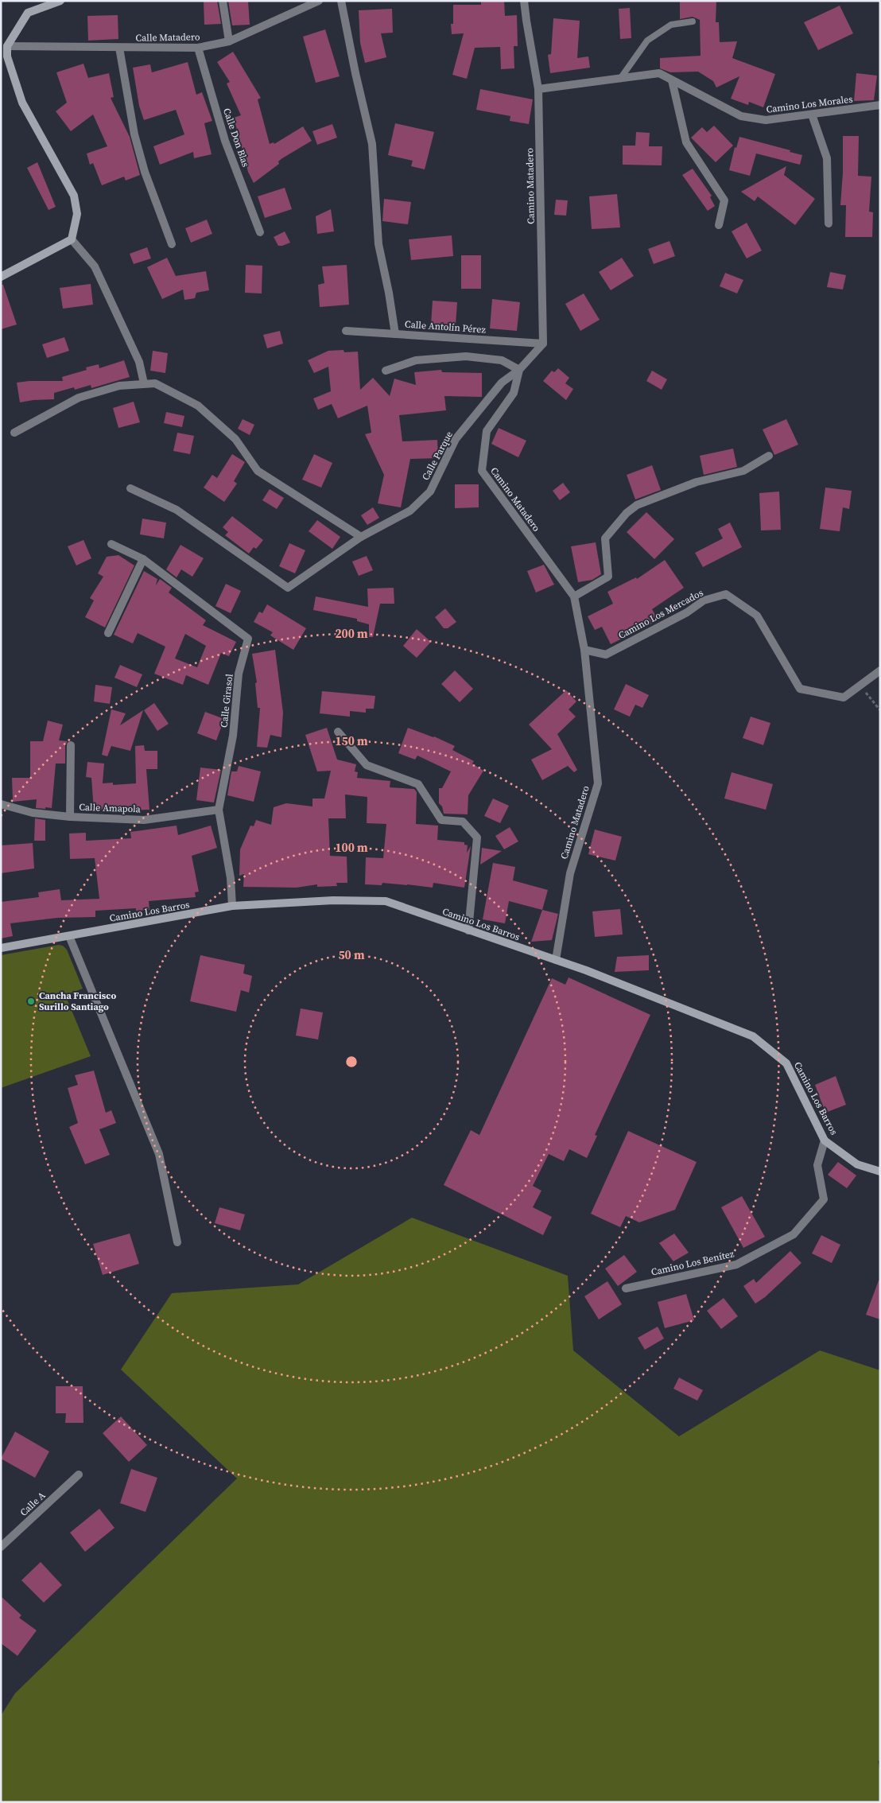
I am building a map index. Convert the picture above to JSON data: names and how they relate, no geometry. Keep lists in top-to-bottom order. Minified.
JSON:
{"streets":{"street":["Calle Matadero","Camino Los Morales","Calle Don Blas","Camino Matadero","Calle Antolín Pérez","Calle Parque","Camino Los Mercados","Calle Girasol","Calle Amapola","Camino Los Barros","Camino Los Benítez","Calle A"]},"crossings":[["Calle Matadero","Calle Don Blas"],["Camino Los Morales","Camino Matadero"],["Camino Matadero","Calle Antolín Pérez"],["Camino Matadero","Calle Parque"],["Camino Matadero","Camino Los Mercados"],["Camino Matadero","Camino Los Barros"],["Calle Girasol","Calle Amapola"],["Calle Girasol","Camino Los Barros"],["Camino Los Barros","Camino Los Benítez"]],"places":["Cancha Francisco Surillo Santiago"],"rings":["200 m","150 m","100 m","50 m"]}
